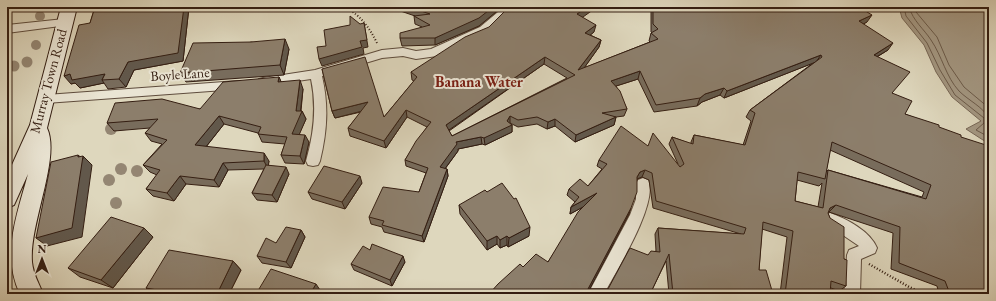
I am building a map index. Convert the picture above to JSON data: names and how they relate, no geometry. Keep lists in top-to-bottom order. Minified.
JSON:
{"streets":{"street":["Boyle Lane","Murray Town Road"]},"crossings":[["Boyle Lane","Murray Town Road"]],"districts":["Banana Water"],"north":"top"}
